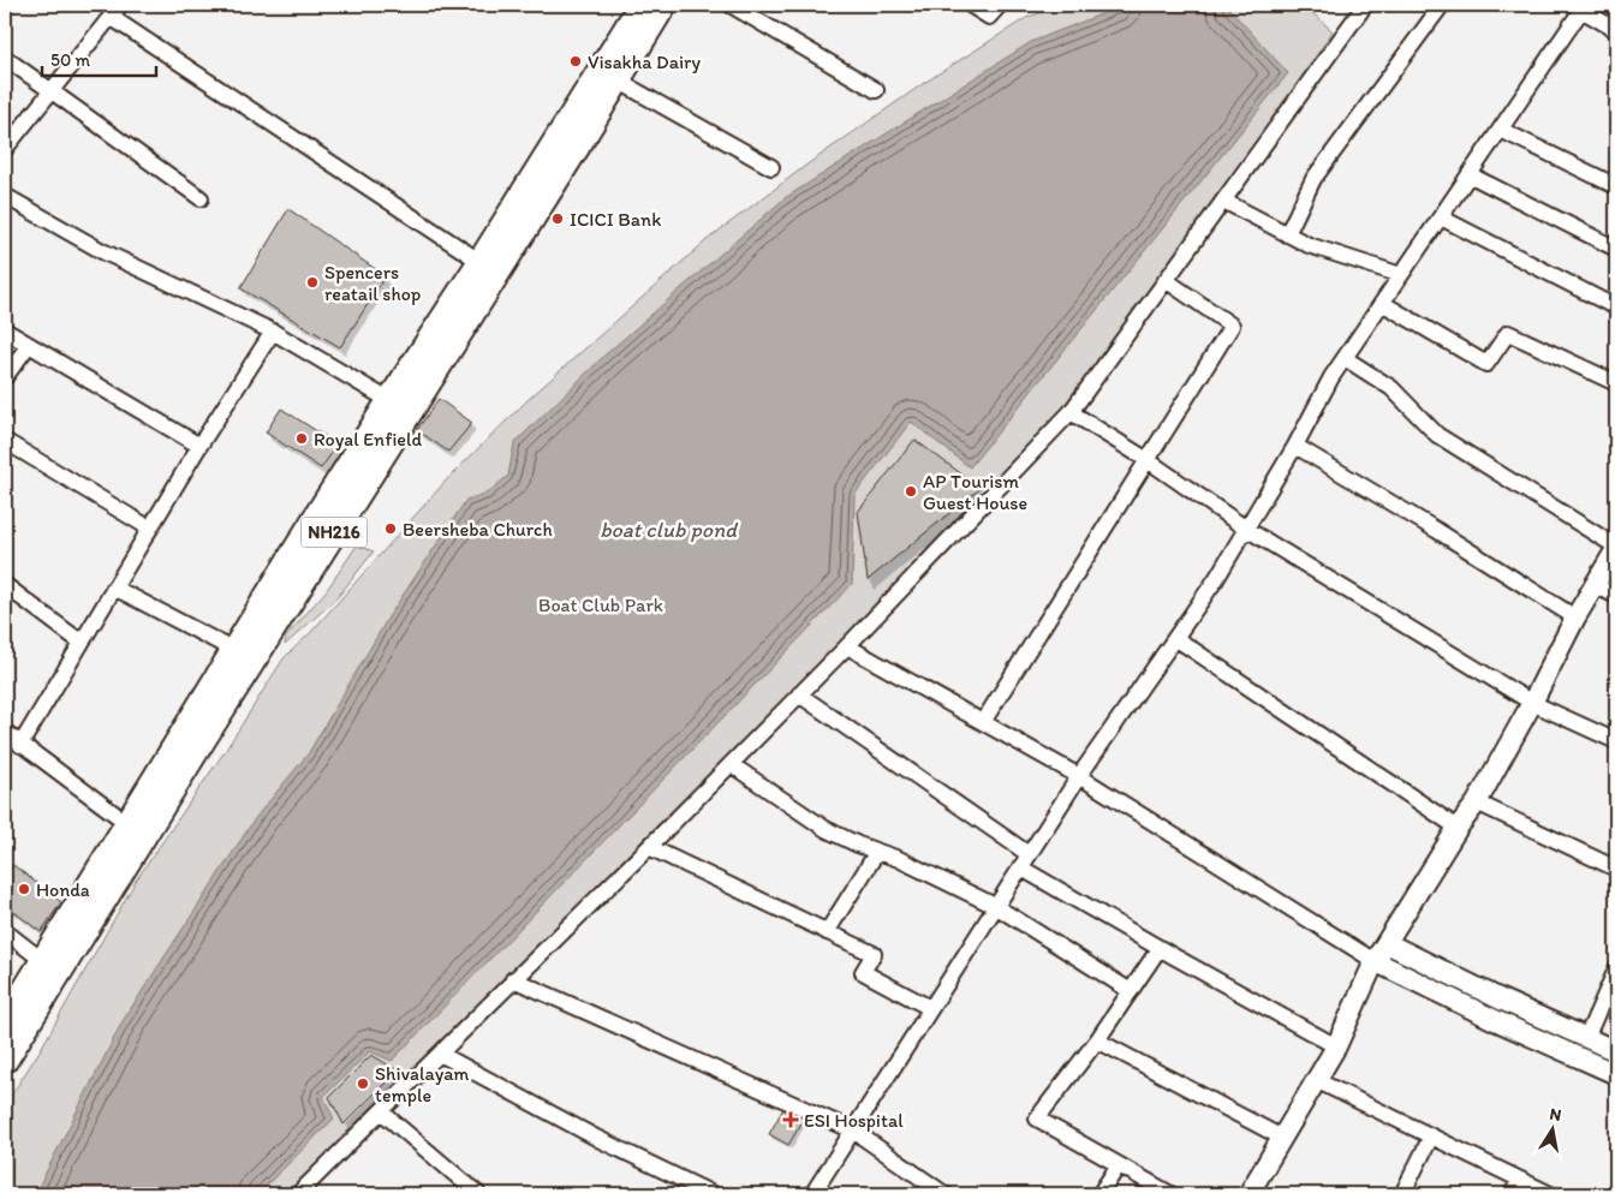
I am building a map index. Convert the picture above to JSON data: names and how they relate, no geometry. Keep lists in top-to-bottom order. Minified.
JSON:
{"streets":{"highway":["NH216"]},"water":["boat club pond"],"parks":["Boat Club Park"],"places":{"other":["Visakha Dairy","ICICI Bank","Spencers reatail shop","Royal Enfield","AP Tourism Guest House","Beersheba Church","Honda","Shivalayam temple"],"health":["ESI Hospital"]},"scale_bar":"50 m","north":"top"}
